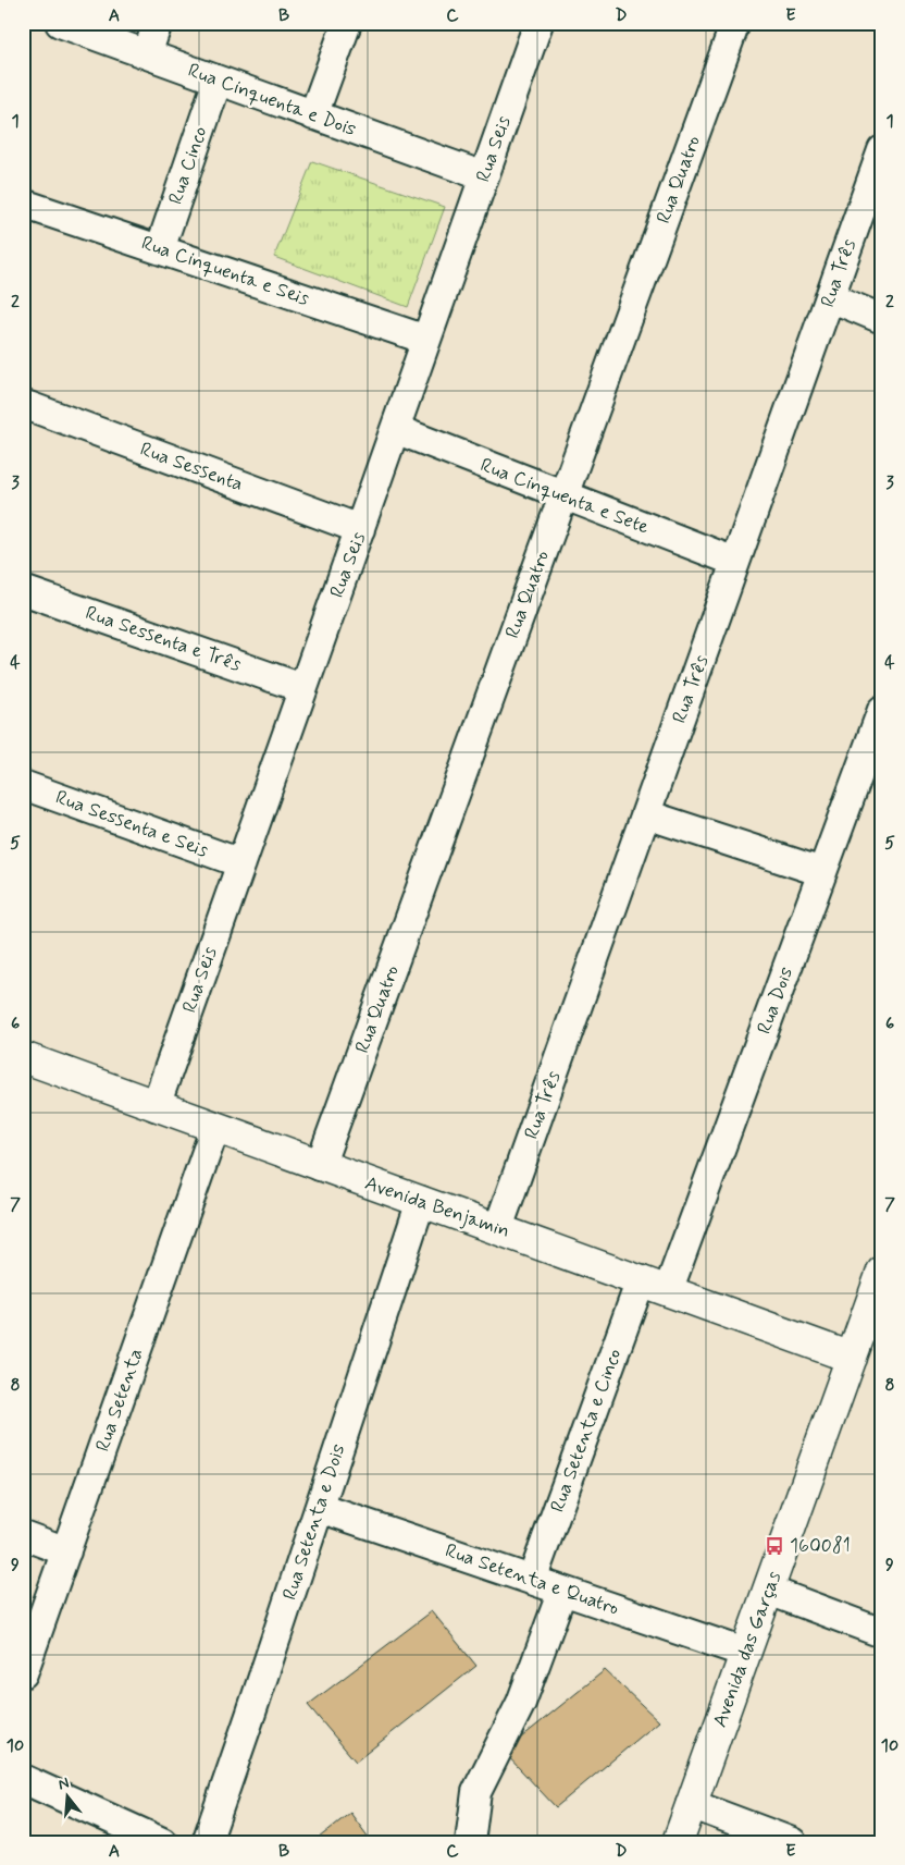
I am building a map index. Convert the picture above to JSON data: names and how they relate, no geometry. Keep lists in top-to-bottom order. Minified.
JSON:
{"streets":{"street":["Rua Cinquenta e Dois","Rua Seis","Rua Cinco","Rua Quatro","Rua Cinquenta e Seis","Rua Três","Rua Sessenta","Rua Cinquenta e Sete","Rua Sessenta e Três","Rua Sessenta e Seis","Rua Dois","Avenida Benjamin","Rua Setenta","Rua Setenta e Cinco","Rua Setenta e Dois","Rua Setenta e Quatro","Avenida das Garças"]},"crossings":[["Rua Cinquenta e Dois","Rua Seis"],["Rua Cinquenta e Dois","Rua Cinco"],["Rua Seis","Rua Cinquenta e Seis"],["Rua Seis","Rua Sessenta"],["Rua Seis","Rua Cinquenta e Sete"],["Rua Seis","Rua Sessenta e Três"],["Rua Seis","Rua Sessenta e Seis"],["Rua Seis","Avenida Benjamin"],["Rua Cinco","Rua Cinquenta e Seis"],["Rua Quatro","Rua Cinquenta e Sete"],["Rua Quatro","Avenida Benjamin"],["Rua Três","Rua Cinquenta e Sete"],["Rua Três","Avenida Benjamin"],["Rua Dois","Avenida Benjamin"],["Avenida Benjamin","Rua Setenta"],["Avenida Benjamin","Rua Setenta e Cinco"],["Avenida Benjamin","Rua Setenta e Dois"],["Avenida Benjamin","Avenida das Garças"],["Rua Setenta e Cinco","Rua Setenta e Quatro"],["Rua Setenta e Dois","Rua Setenta e Quatro"],["Rua Setenta e Quatro","Avenida das Garças"]],"places":{"bus stop":["160081"]},"north":"top","grid":{"columns":["A","B","C","D","E"],"rows":["1","2","3","4","5","6","7","8","9","10"]}}
